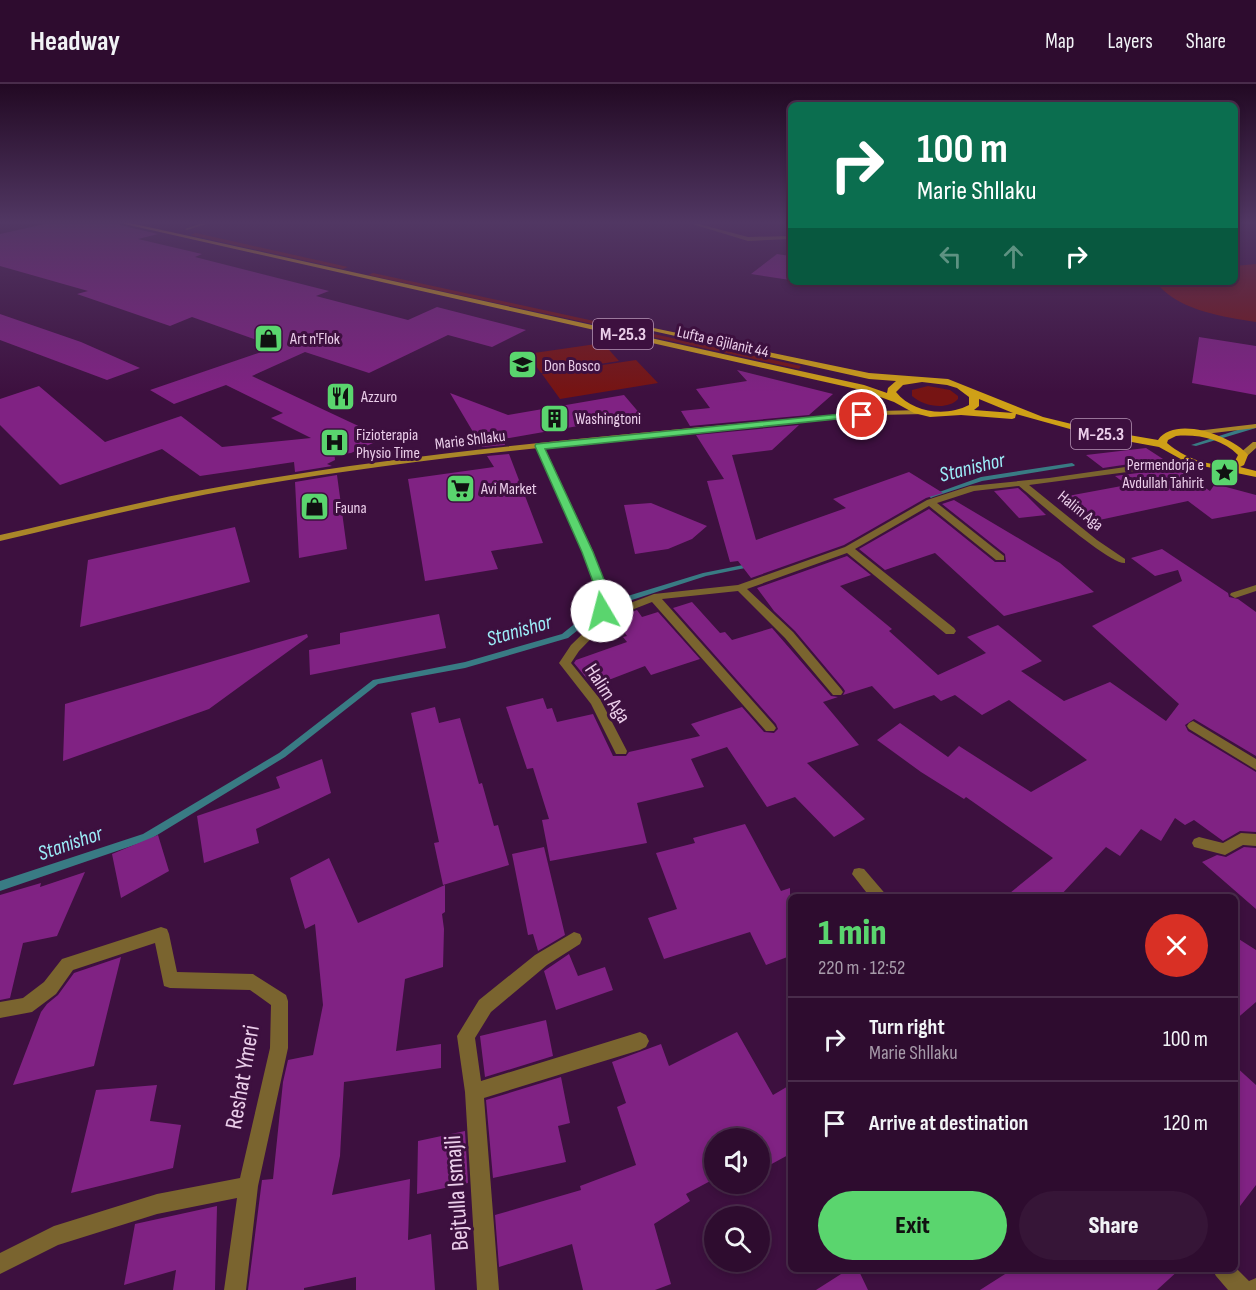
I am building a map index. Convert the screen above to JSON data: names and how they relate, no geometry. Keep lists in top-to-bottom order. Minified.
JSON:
{"streets":{"main road":["M-25.3","Lufta e Gjilanit 44"],"street":["Marie Shllaku","Halim Aga","Reshat Ymeri","Bejtulla Ismajli"]},"crossings":[["M-25.3","Lufta e Gjilanit 44"],["M-25.3","Marie Shllaku"],["M-25.3","Halim Aga"],["Lufta e Gjilanit 44","Marie Shllaku"]],"water":["Stanishor"],"places":{"shop":["Art n'Flok","Fauna"],"school or university":["Don Bosco"],"restaurant":["Azzuro"],"building":["Washingtoni"],"hospital":["Fizioterapia Physio Time"],"place":["Permendorja e Avdullah Tahirit"],"supermarket":["Avi Market"]},"page":{"header":"Headway","nav":["Map","Layers","Share"],"turn":["100 m","Marie Shllaku"],"heading":["1 min","220 m · 12:52"],"list":[{"name":"Turn right","note":"Marie Shllaku","value":"100 m"},{"name":"Arrive at destination","value":"120 m"}],"buttons":["Exit","Share"]}}
